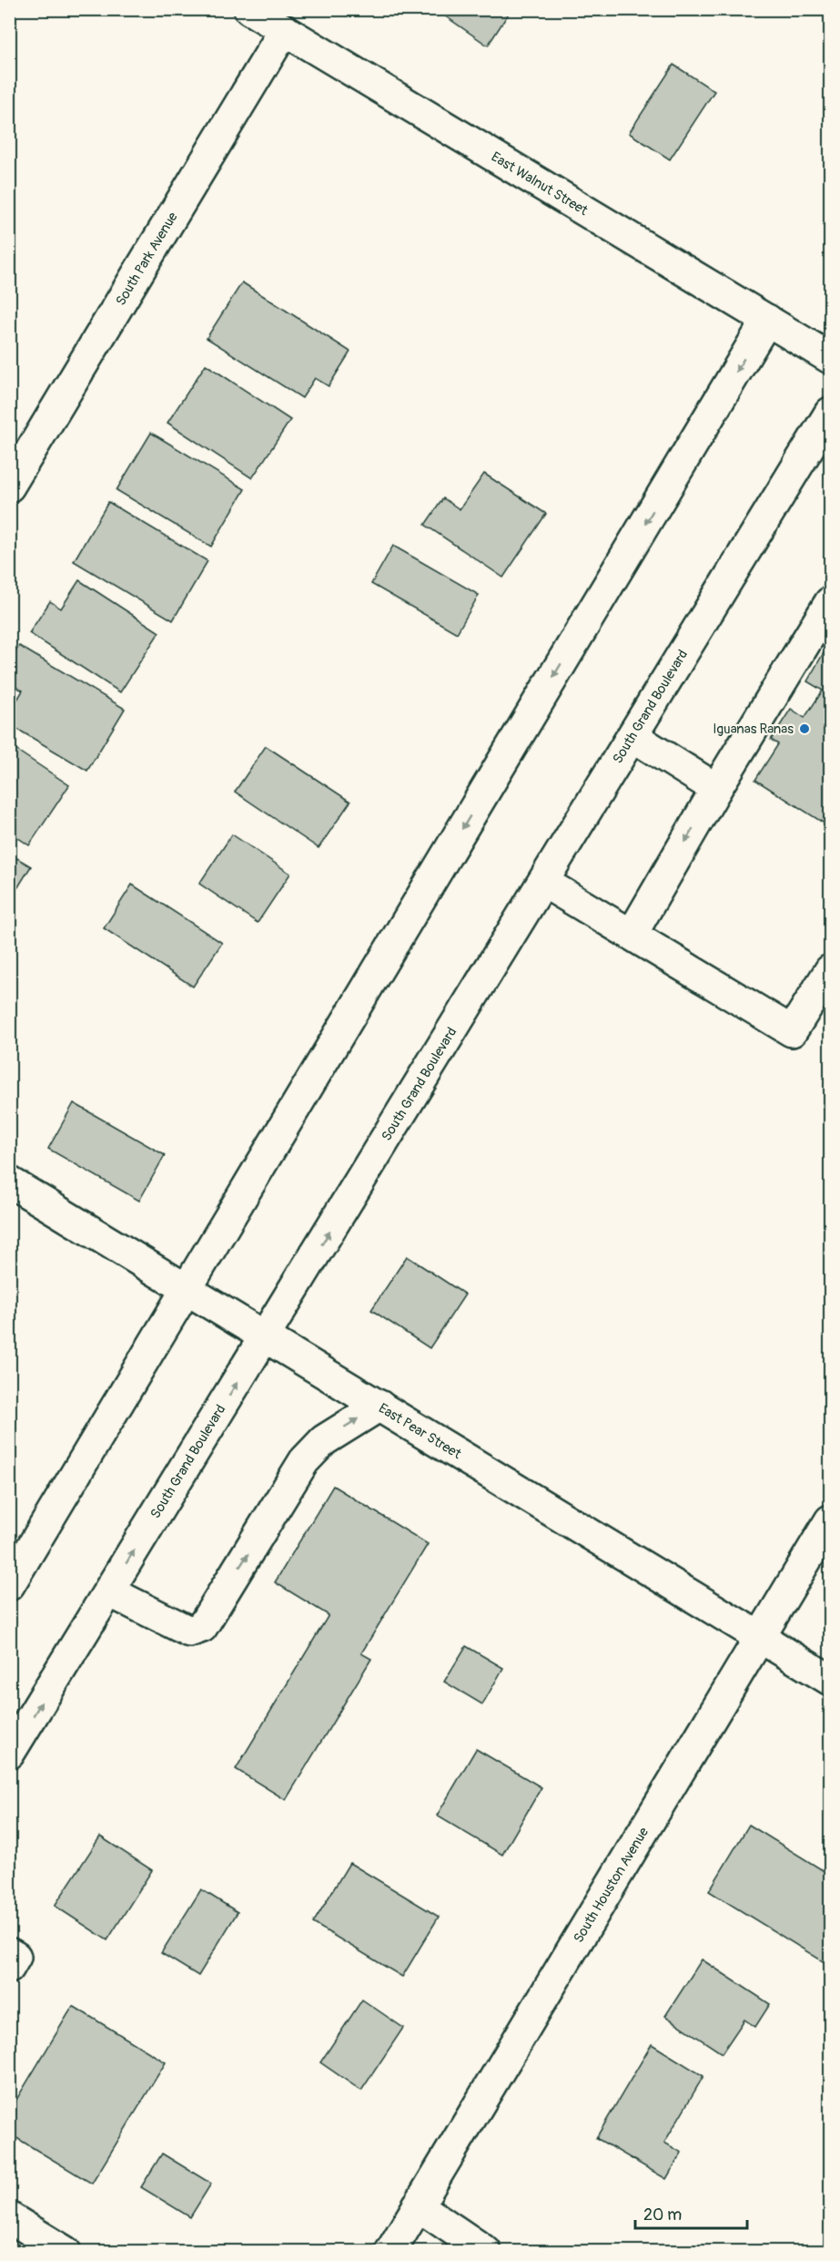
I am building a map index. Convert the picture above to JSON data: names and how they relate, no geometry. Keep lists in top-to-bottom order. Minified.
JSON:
{"streets":{"street":["East Walnut Street","South Park Avenue","South Grand Boulevard","East Pear Street","South Houston Avenue"]},"crossings":[["East Walnut Street","South Park Avenue"],["South Grand Boulevard","East Pear Street"],["East Pear Street","South Houston Avenue"]],"places":["Iguanas Ranas"],"scale_bar":"20 m"}
